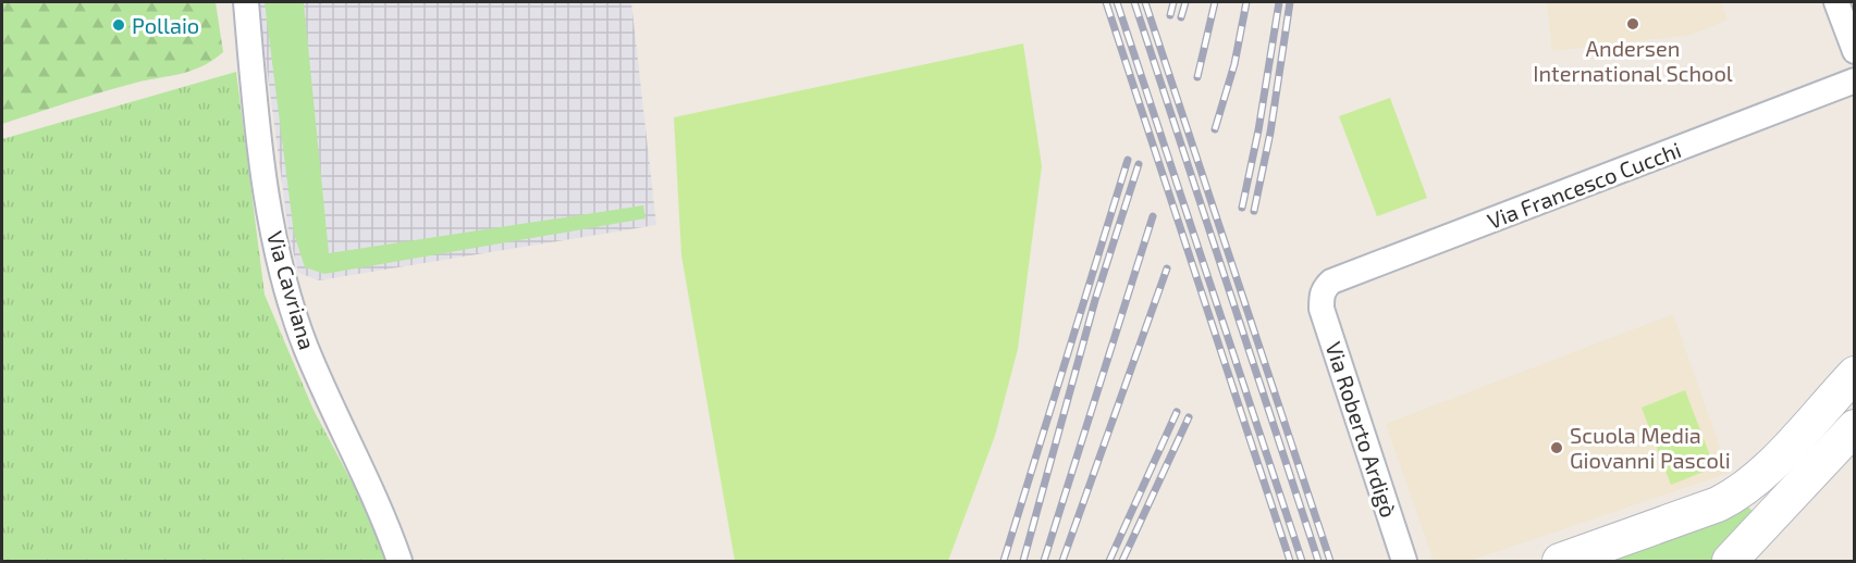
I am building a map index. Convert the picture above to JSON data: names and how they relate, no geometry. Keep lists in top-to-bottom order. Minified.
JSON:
{"streets":{"street":["Via Francesco Cucchi","Via Cavriana","Via Roberto Ardigò"]},"crossings":[["Via Francesco Cucchi","Via Roberto Ardigò"]],"places":["Andersen International School","Pollaio","Scuola Media Giovanni Pascoli"]}
